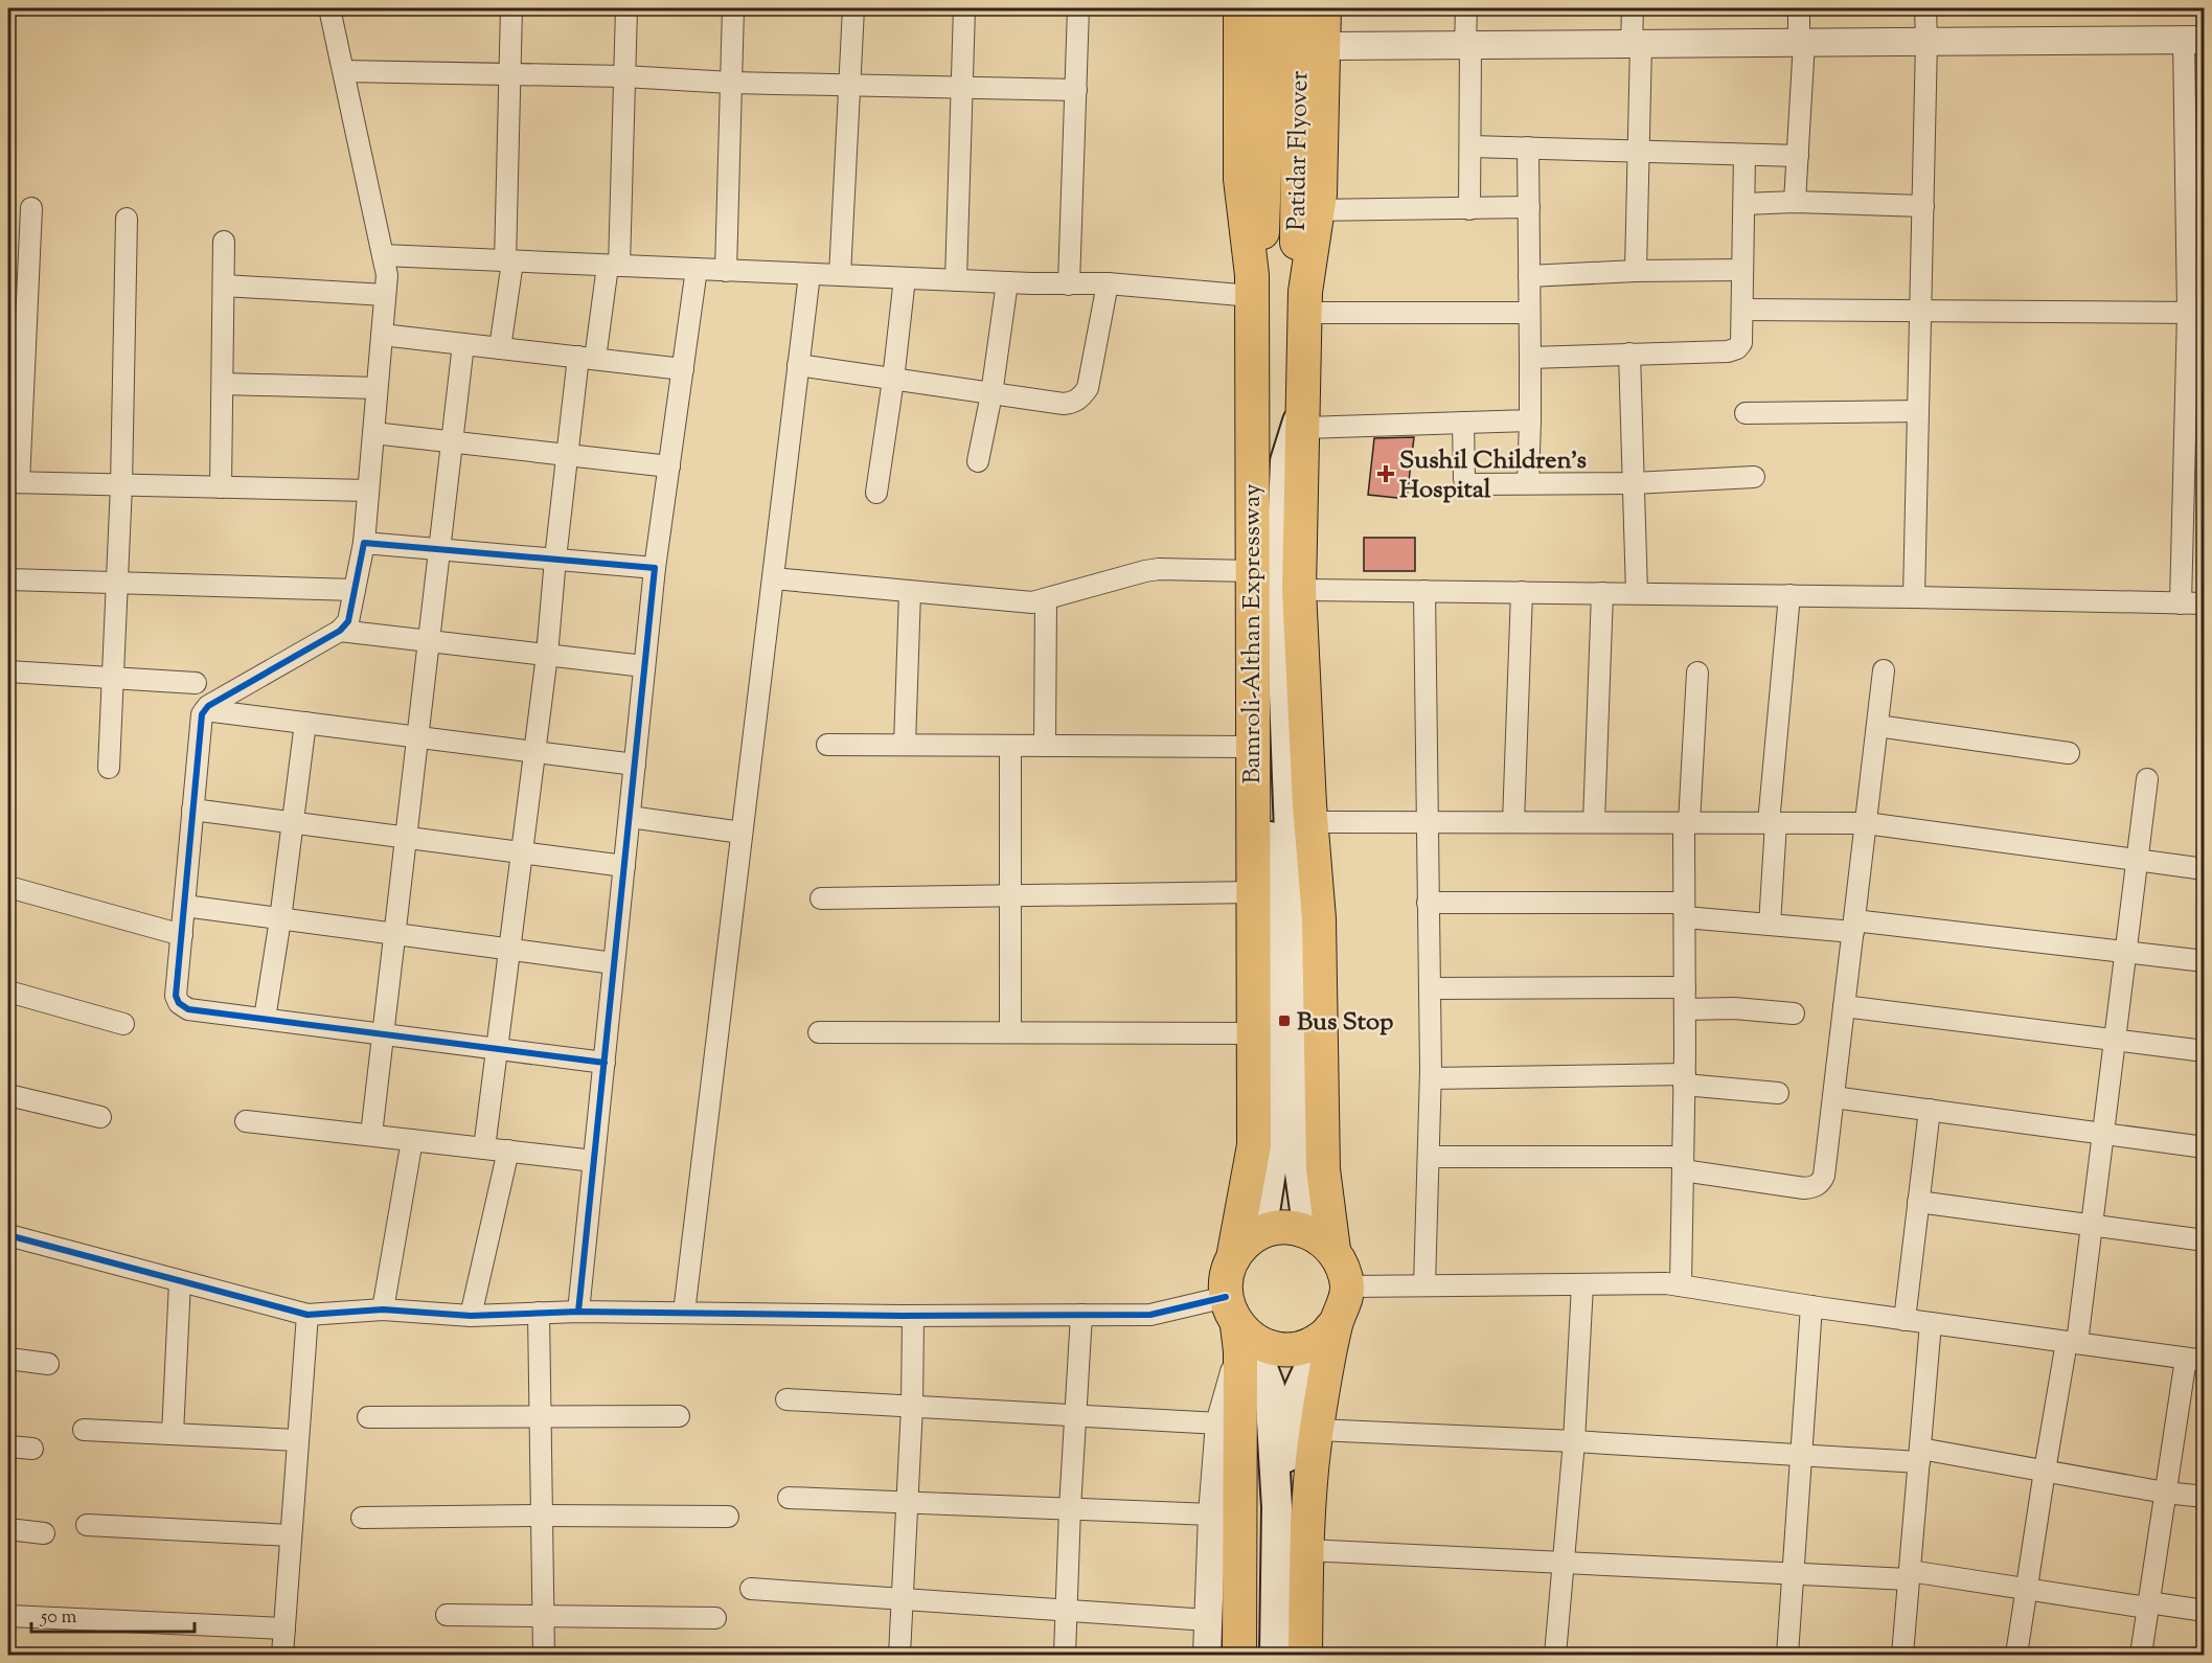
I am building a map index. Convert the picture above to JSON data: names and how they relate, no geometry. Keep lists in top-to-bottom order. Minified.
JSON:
{"streets":{"main road":["Patidar Flyover","Bamroli-Althan Expressway"]},"crossings":[["Patidar Flyover","Bamroli-Althan Expressway"]],"places":{"health":["Sushil Children's Hospital"],"transit":["Bus Stop"]},"scale_bar":"50 m"}
